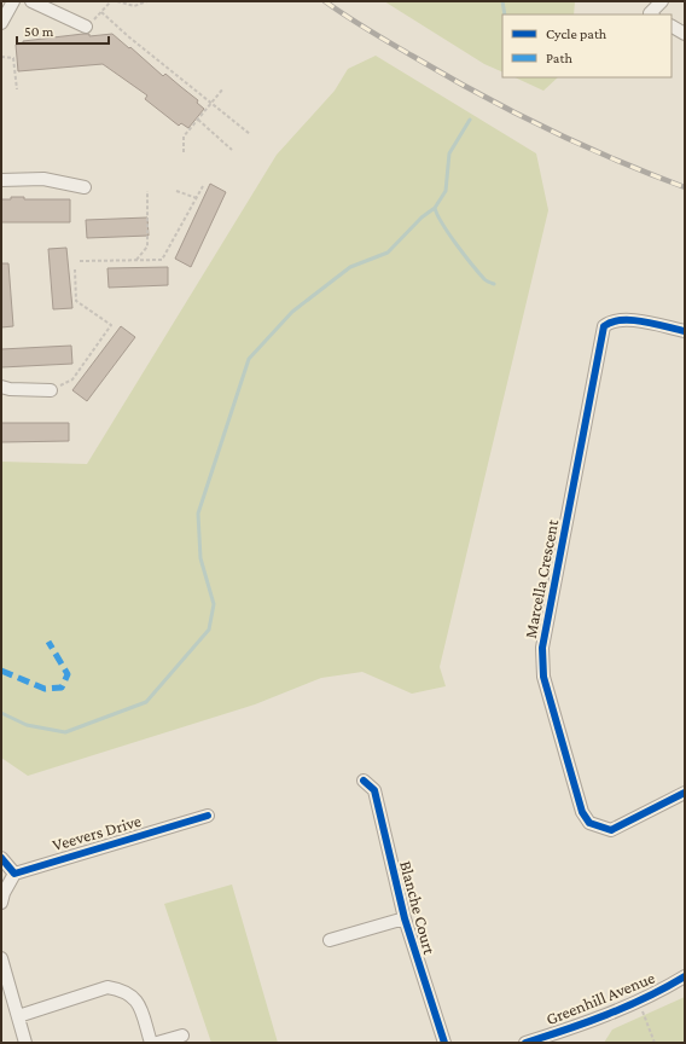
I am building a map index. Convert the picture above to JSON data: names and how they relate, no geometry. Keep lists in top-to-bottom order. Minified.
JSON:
{"streets":{"street":["Marcella Crescent","Veevers Drive","Blanche Court","Greenhill Avenue"]},"legend":["Cycle path","Path"],"scale_bar":"50 m"}
